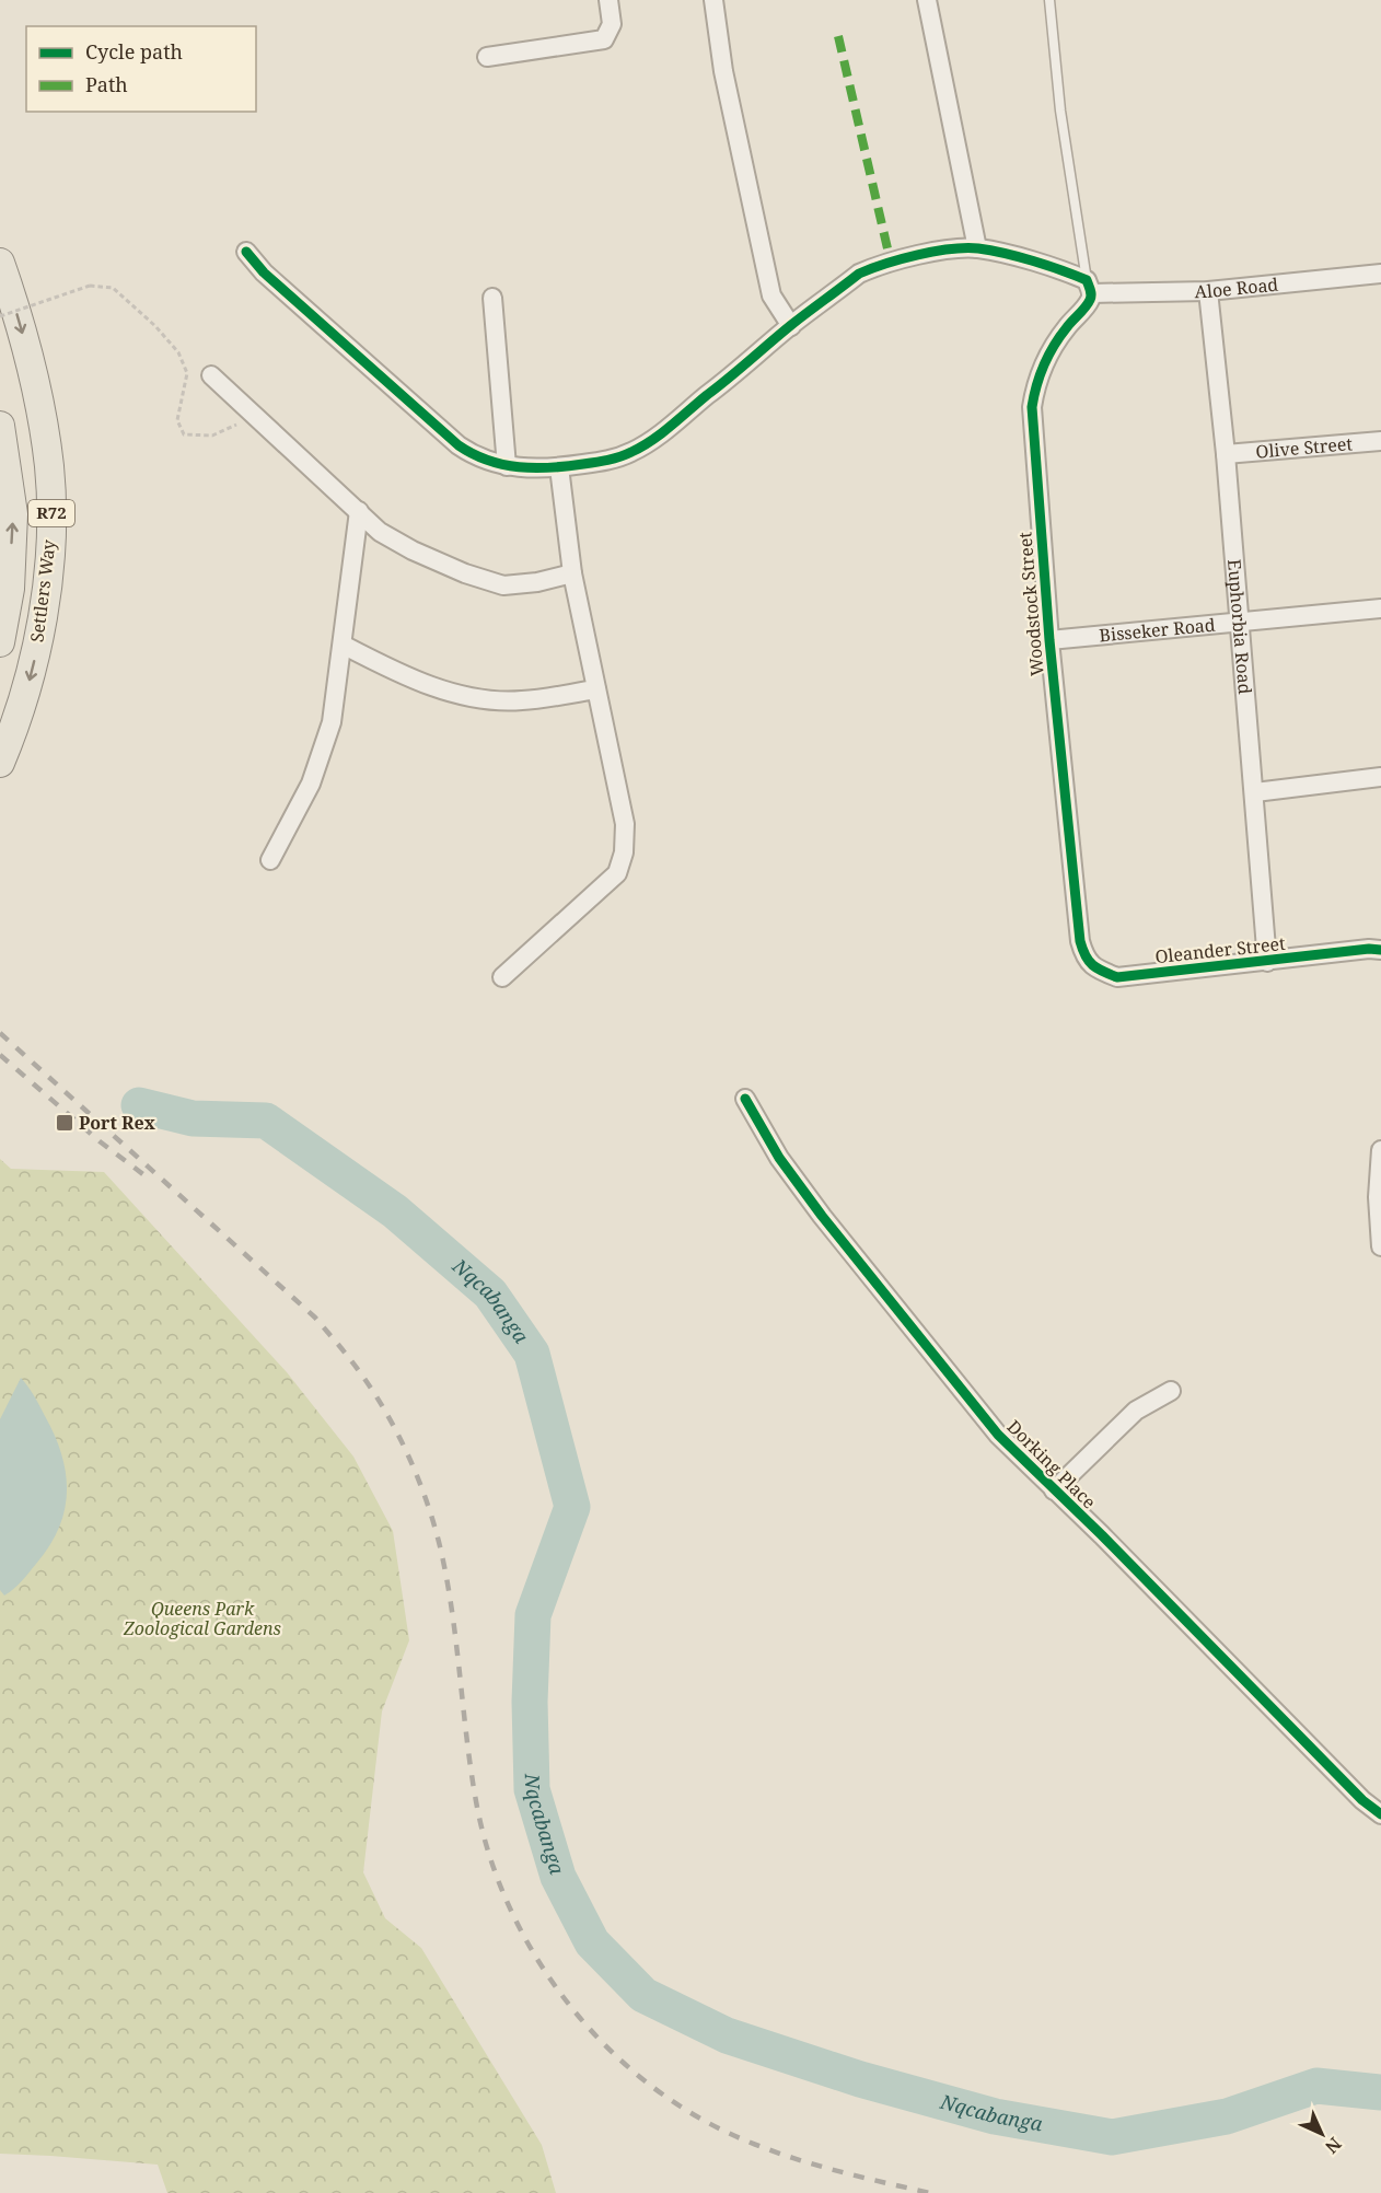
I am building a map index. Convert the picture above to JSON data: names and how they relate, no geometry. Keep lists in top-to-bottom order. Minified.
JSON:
{"streets":{"main road":["R72","Settlers Way"],"street":["Aloe Road","Olive Street","Woodstock Street","Euphorbia Road","Bisseker Road","Oleander Street","Dorking Place"]},"crossings":[["Aloe Road","Woodstock Street"],["Aloe Road","Euphorbia Road"],["Olive Street","Euphorbia Road"],["Woodstock Street","Bisseker Road"],["Woodstock Street","Oleander Street"],["Euphorbia Road","Bisseker Road"],["Euphorbia Road","Oleander Street"]],"water":["Nqcabanga"],"parks":["Queens Park Zoological Gardens"],"places":{"transit":["Port Rex"]},"legend":["Cycle path","Path"],"north":"bottom right"}
